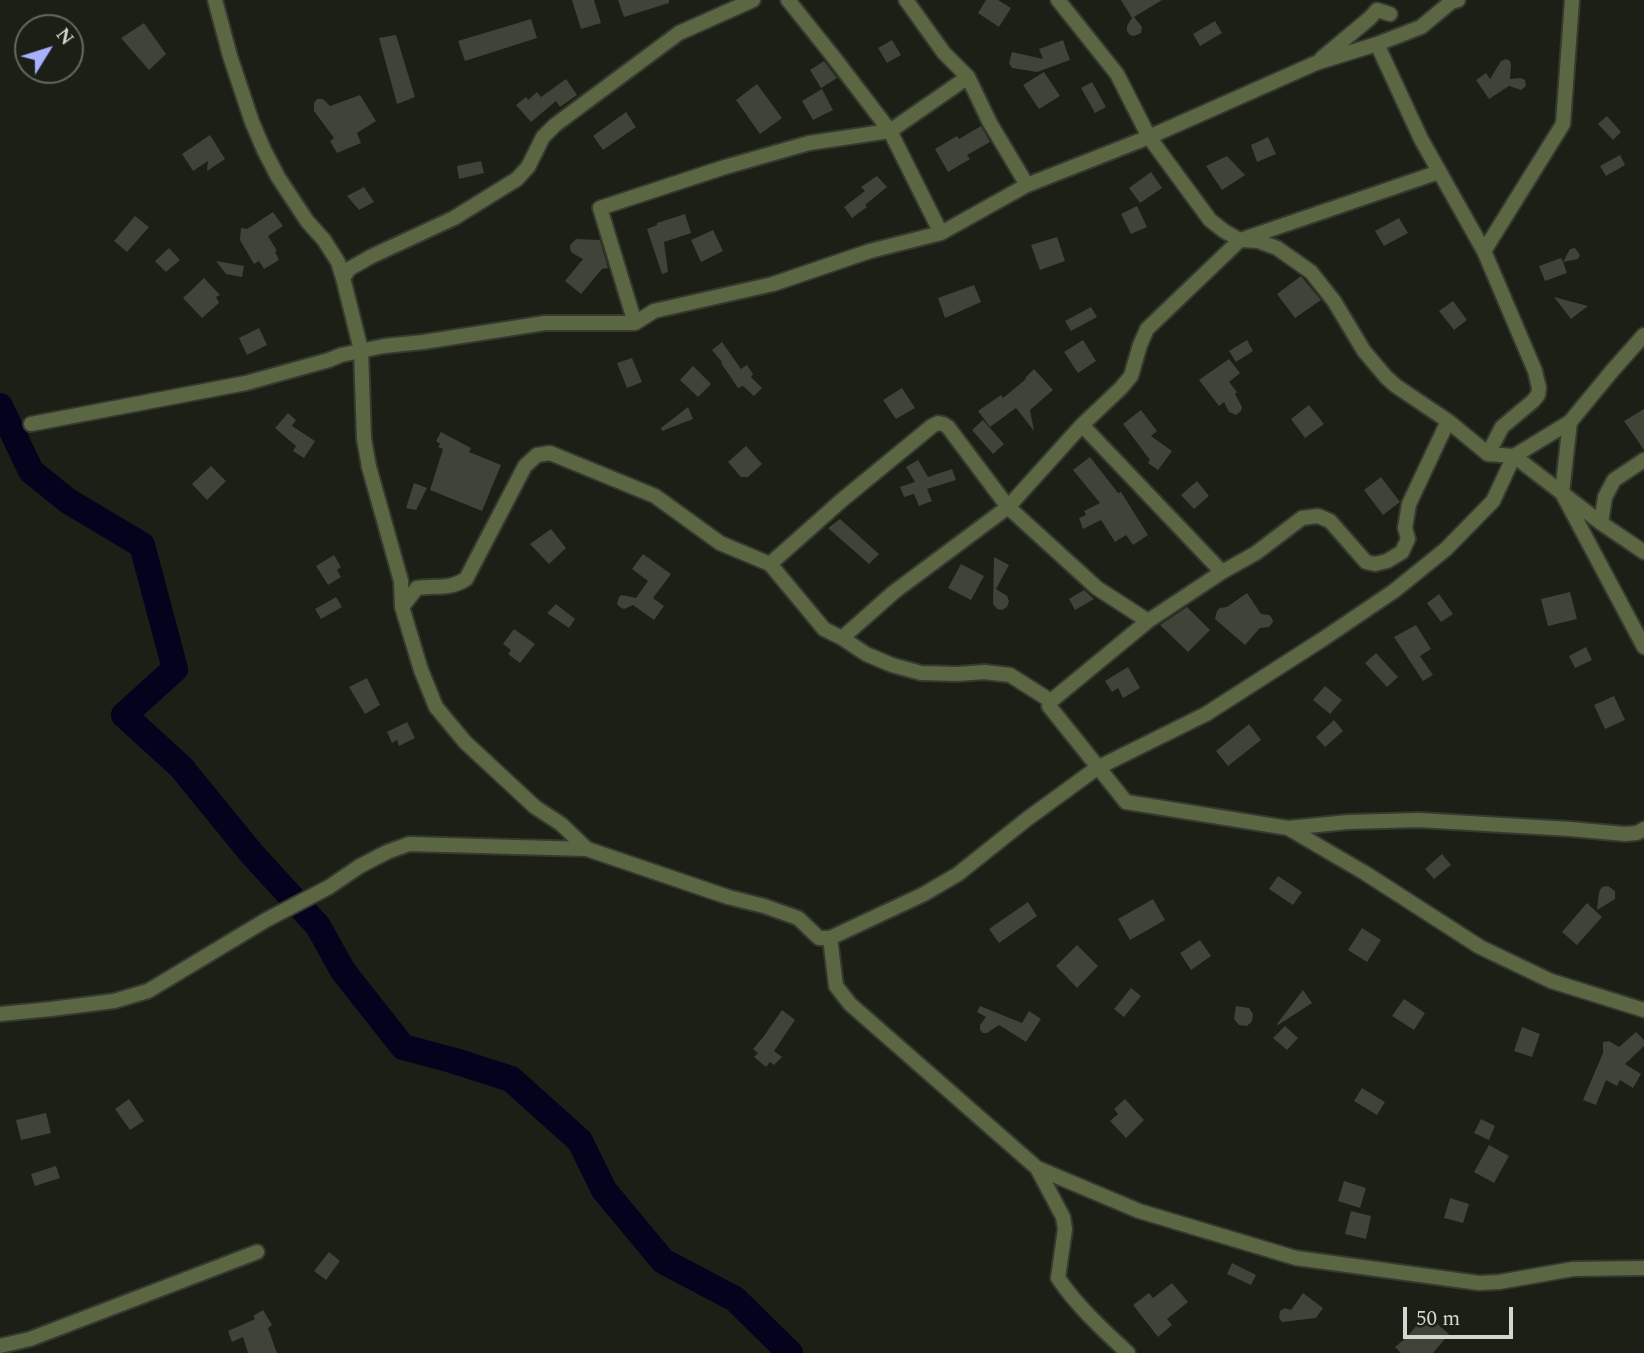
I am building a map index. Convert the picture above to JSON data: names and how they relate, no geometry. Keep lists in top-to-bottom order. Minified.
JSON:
{"scale_bar":"50 m","north":"top right"}
